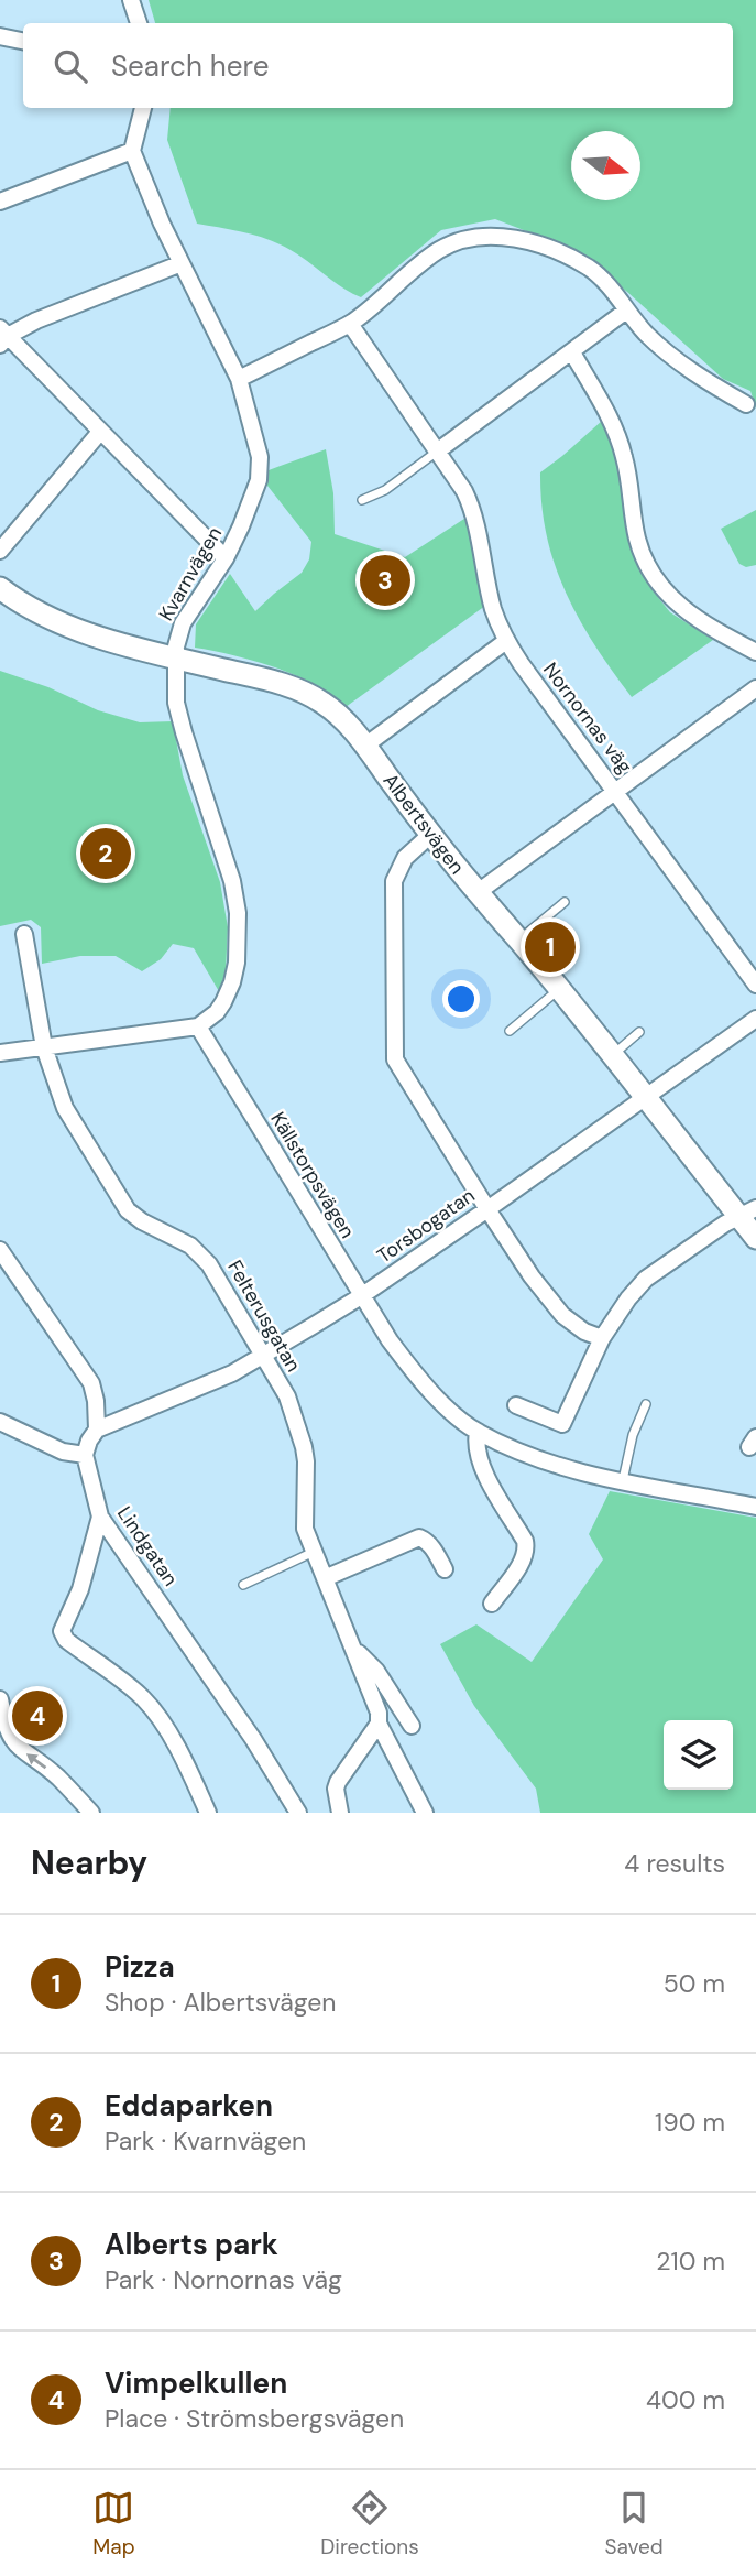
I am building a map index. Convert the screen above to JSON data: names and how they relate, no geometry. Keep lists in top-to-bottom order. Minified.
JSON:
{"streets":{"street":["Kvarnvägen","Nornornas väg","Albertsvägen","Källstorpsvägen","Torsbogatan","Felterusgatan","Lindgatan"]},"crossings":[["Kvarnvägen","Albertsvägen"],["Kvarnvägen","Källstorpsvägen"],["Albertsvägen","Torsbogatan"],["Källstorpsvägen","Torsbogatan"],["Torsbogatan","Felterusgatan"]],"north":"right","page":{"search":"Search here","pins":["3","2","1","4"],"heading":["Nearby","4 results"],"list":[{"mark":"1","name":"Pizza","note":"Shop · Albertsvägen","value":"50 m"},{"mark":"2","name":"Eddaparken","note":"Park · Kvarnvägen","value":"190 m"},{"mark":"3","name":"Alberts park","note":"Park · Nornornas väg","value":"210 m"},{"mark":"4","name":"Vimpelkullen","note":"Place · Strömsbergsvägen","value":"400 m"}],"nav":["Map","Directions","Saved"]}}
